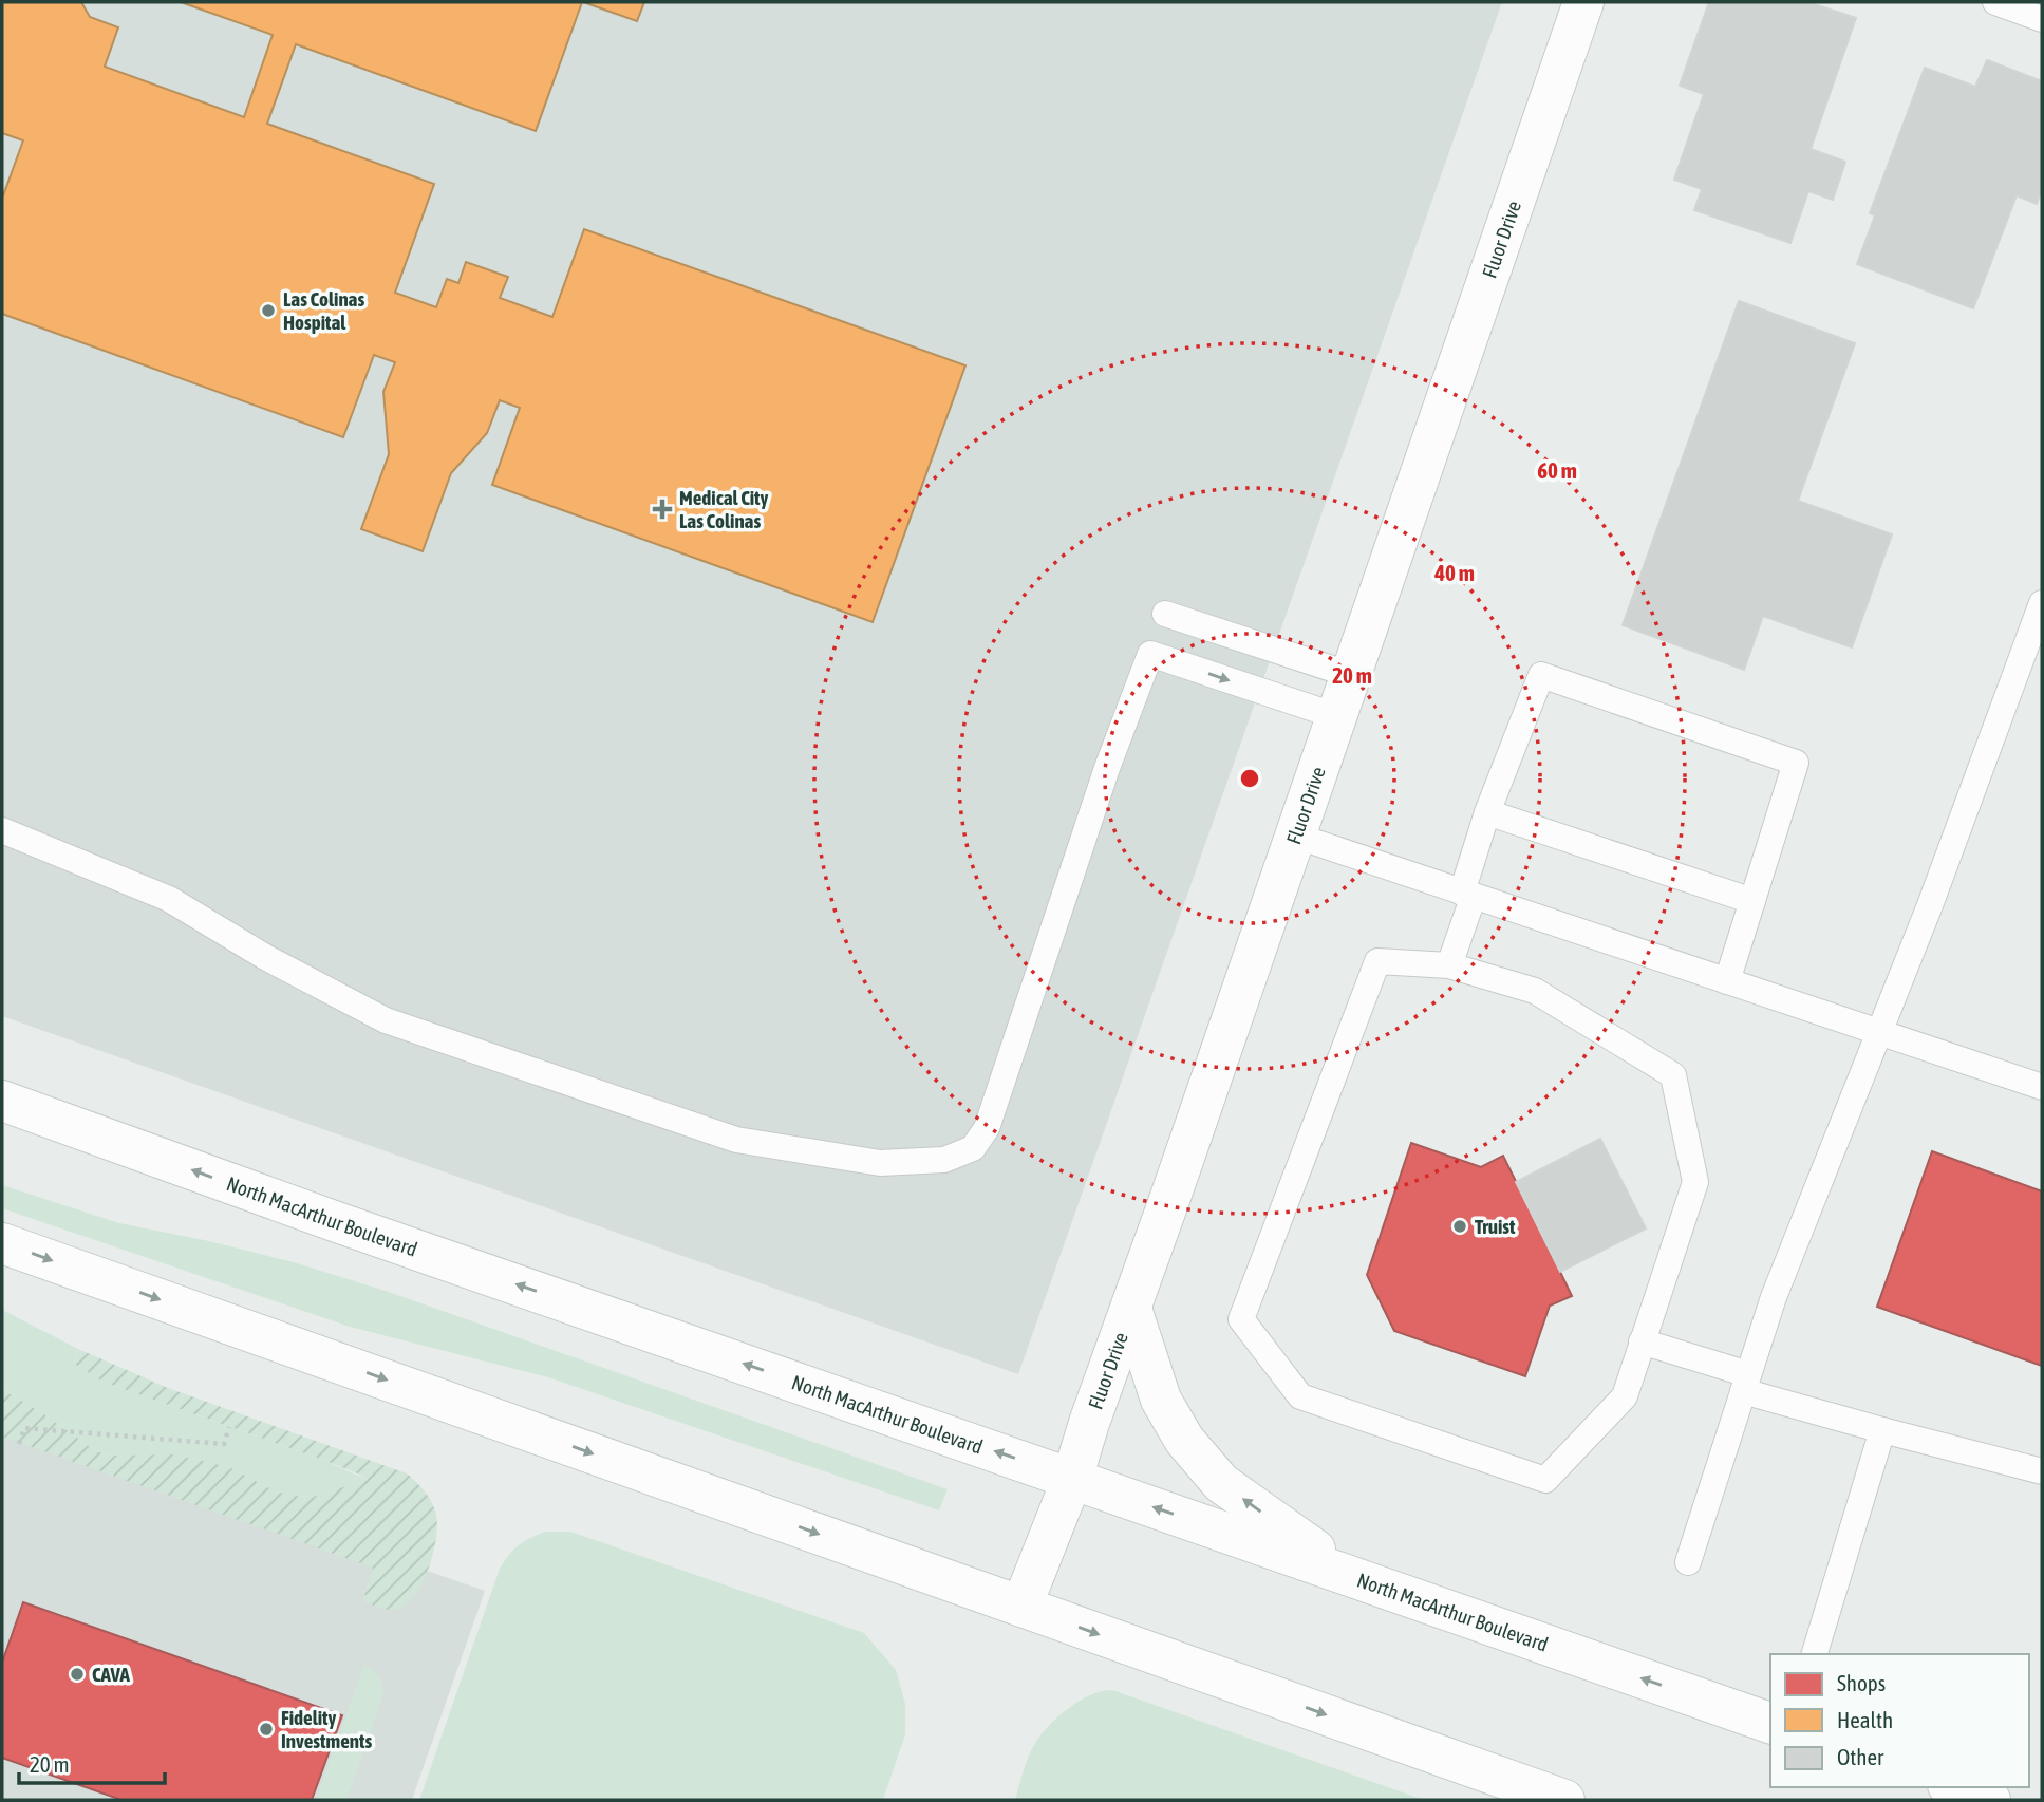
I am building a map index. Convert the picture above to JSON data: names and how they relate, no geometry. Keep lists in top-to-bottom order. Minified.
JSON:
{"streets":{"main road":["Fluor Drive","North MacArthur Boulevard"]},"crossings":[["Fluor Drive","North MacArthur Boulevard"]],"places":{"other":["Las Colinas Hospital","Truist","CAVA","Fidelity Investments"],"health":["Medical City Las Colinas"]},"legend":["Shops","Health","Other"],"scale_bar":"20 m","rings":["60 m","40 m","20 m"]}
